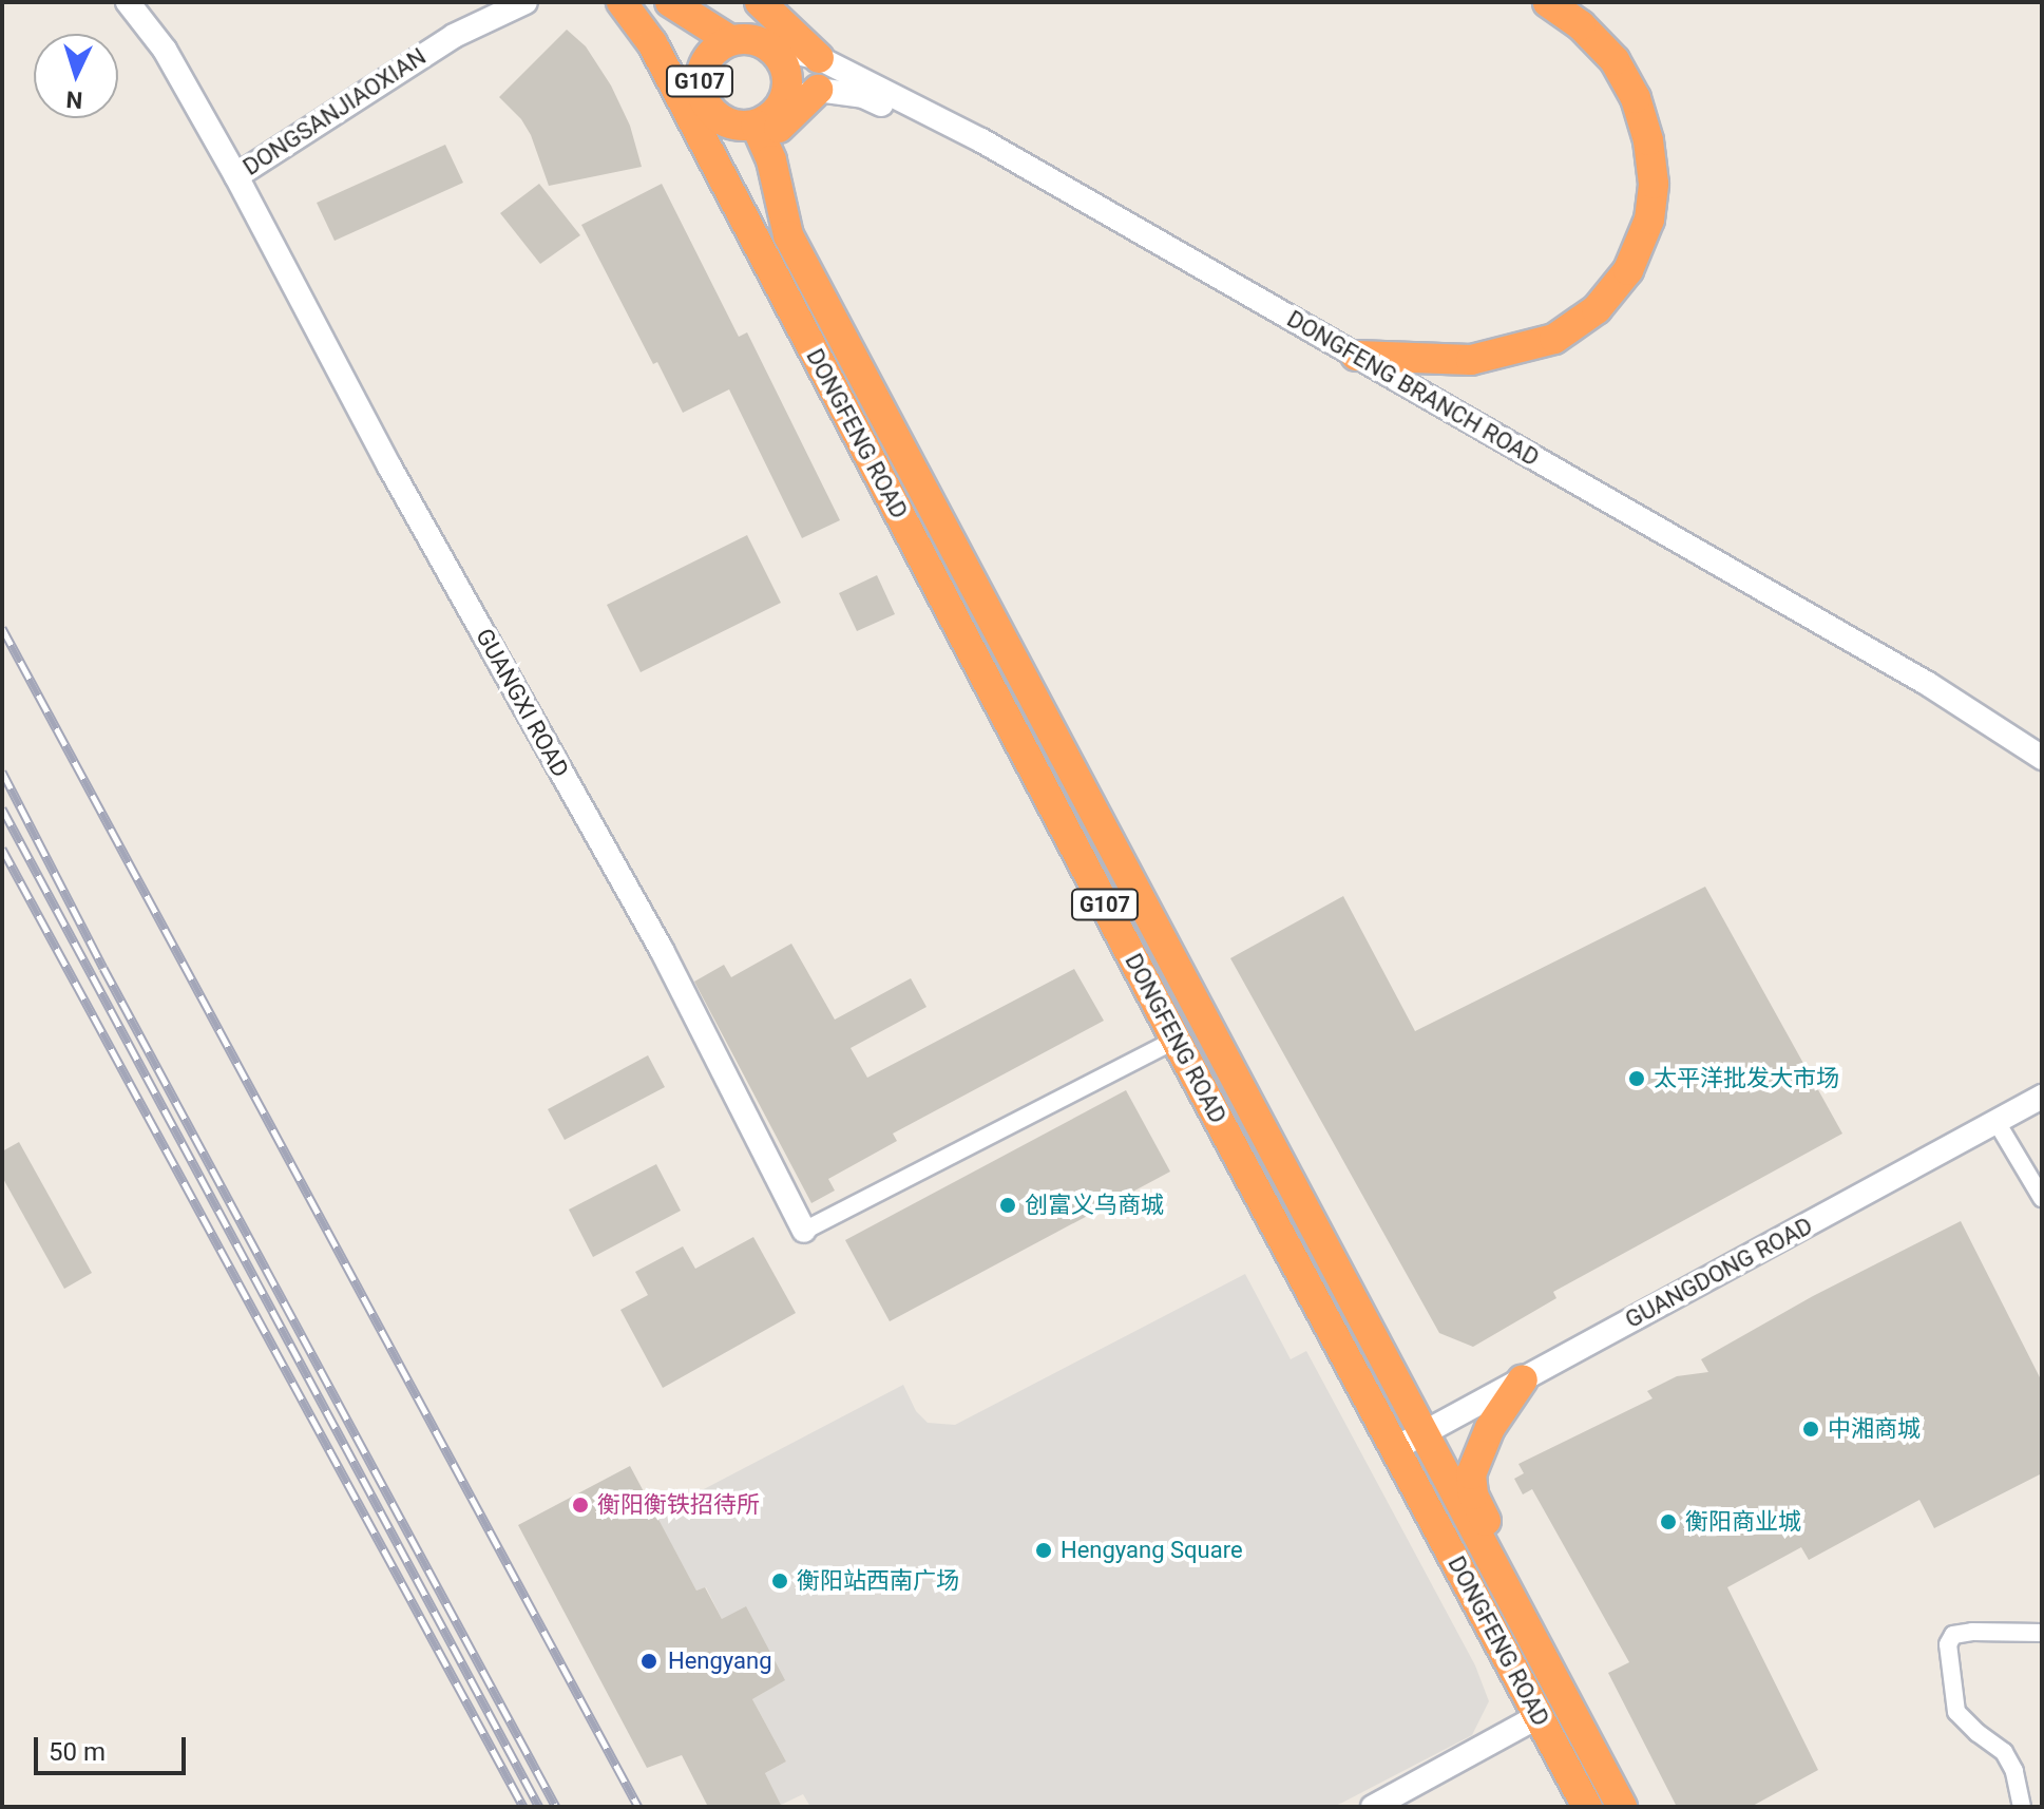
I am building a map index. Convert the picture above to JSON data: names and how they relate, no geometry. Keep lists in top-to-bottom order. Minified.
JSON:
{"streets":{"highway":["G107","DONGFENG ROAD"],"main road":["DONGSANJIAOXIAN","DONGFENG BRANCH ROAD","GUANGXI ROAD","GUANGDONG ROAD"]},"crossings":[["G107","DONGFENG ROAD"],["DONGSANJIAOXIAN","GUANGXI ROAD"],["DONGFENG ROAD","GUANGDONG ROAD"]],"places":["太平洋批发大市场","创富义乌商城","中湘商城","衡阳衡铁招待所","衡阳商业城","Hengyang Square","衡阳站西南广场","Hengyang"],"scale_bar":"50 m","north":"bottom"}
